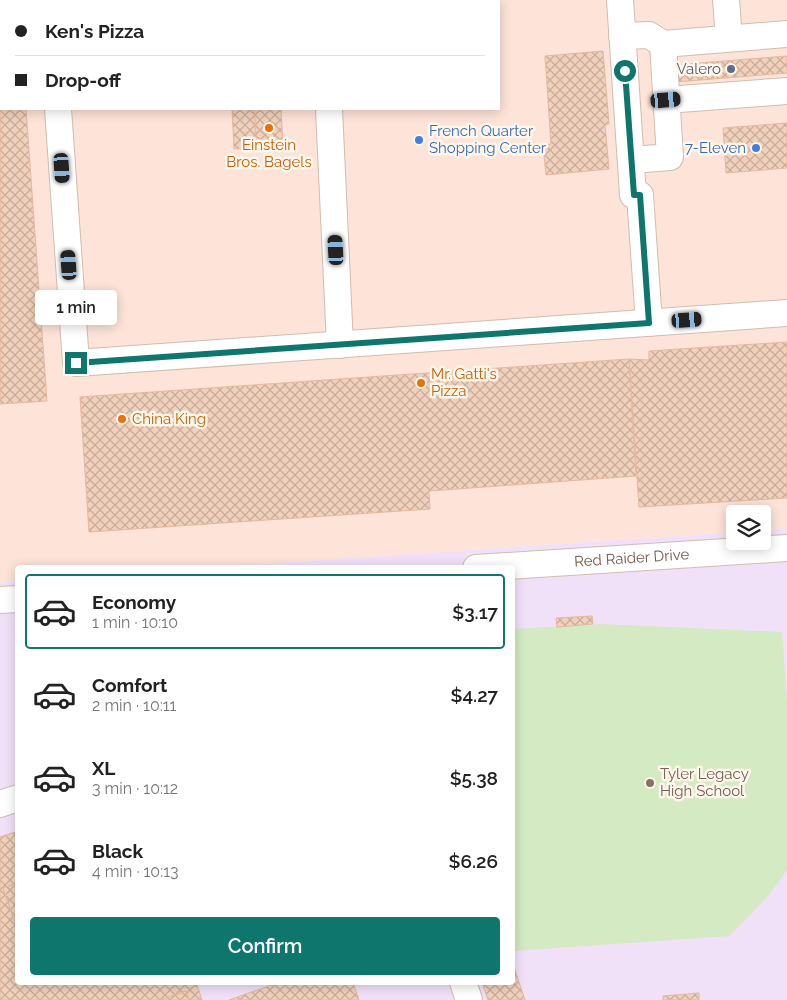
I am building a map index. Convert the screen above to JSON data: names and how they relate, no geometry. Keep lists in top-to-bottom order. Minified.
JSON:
{"streets":{"street":["Red Raider Drive"]},"places":["Valero","Einstein Bros. Bagels","French Quarter Shopping Center","7-Eleven","Mr. Gatti's Pizza","China King","Tyler Legacy High School"],"page":{"banner":["Ken's Pizza","Drop-off"],"bubble":"1 min","list":[{"name":"Economy","note":"1 min · 10:10","value":"$3.17"},{"name":"Comfort","note":"2 min · 10:11","value":"$4.27"},{"name":"XL","note":"3 min · 10:12","value":"$5.38"},{"name":"Black","note":"4 min · 10:13","value":"$6.26"}],"buttons":"Confirm"}}
